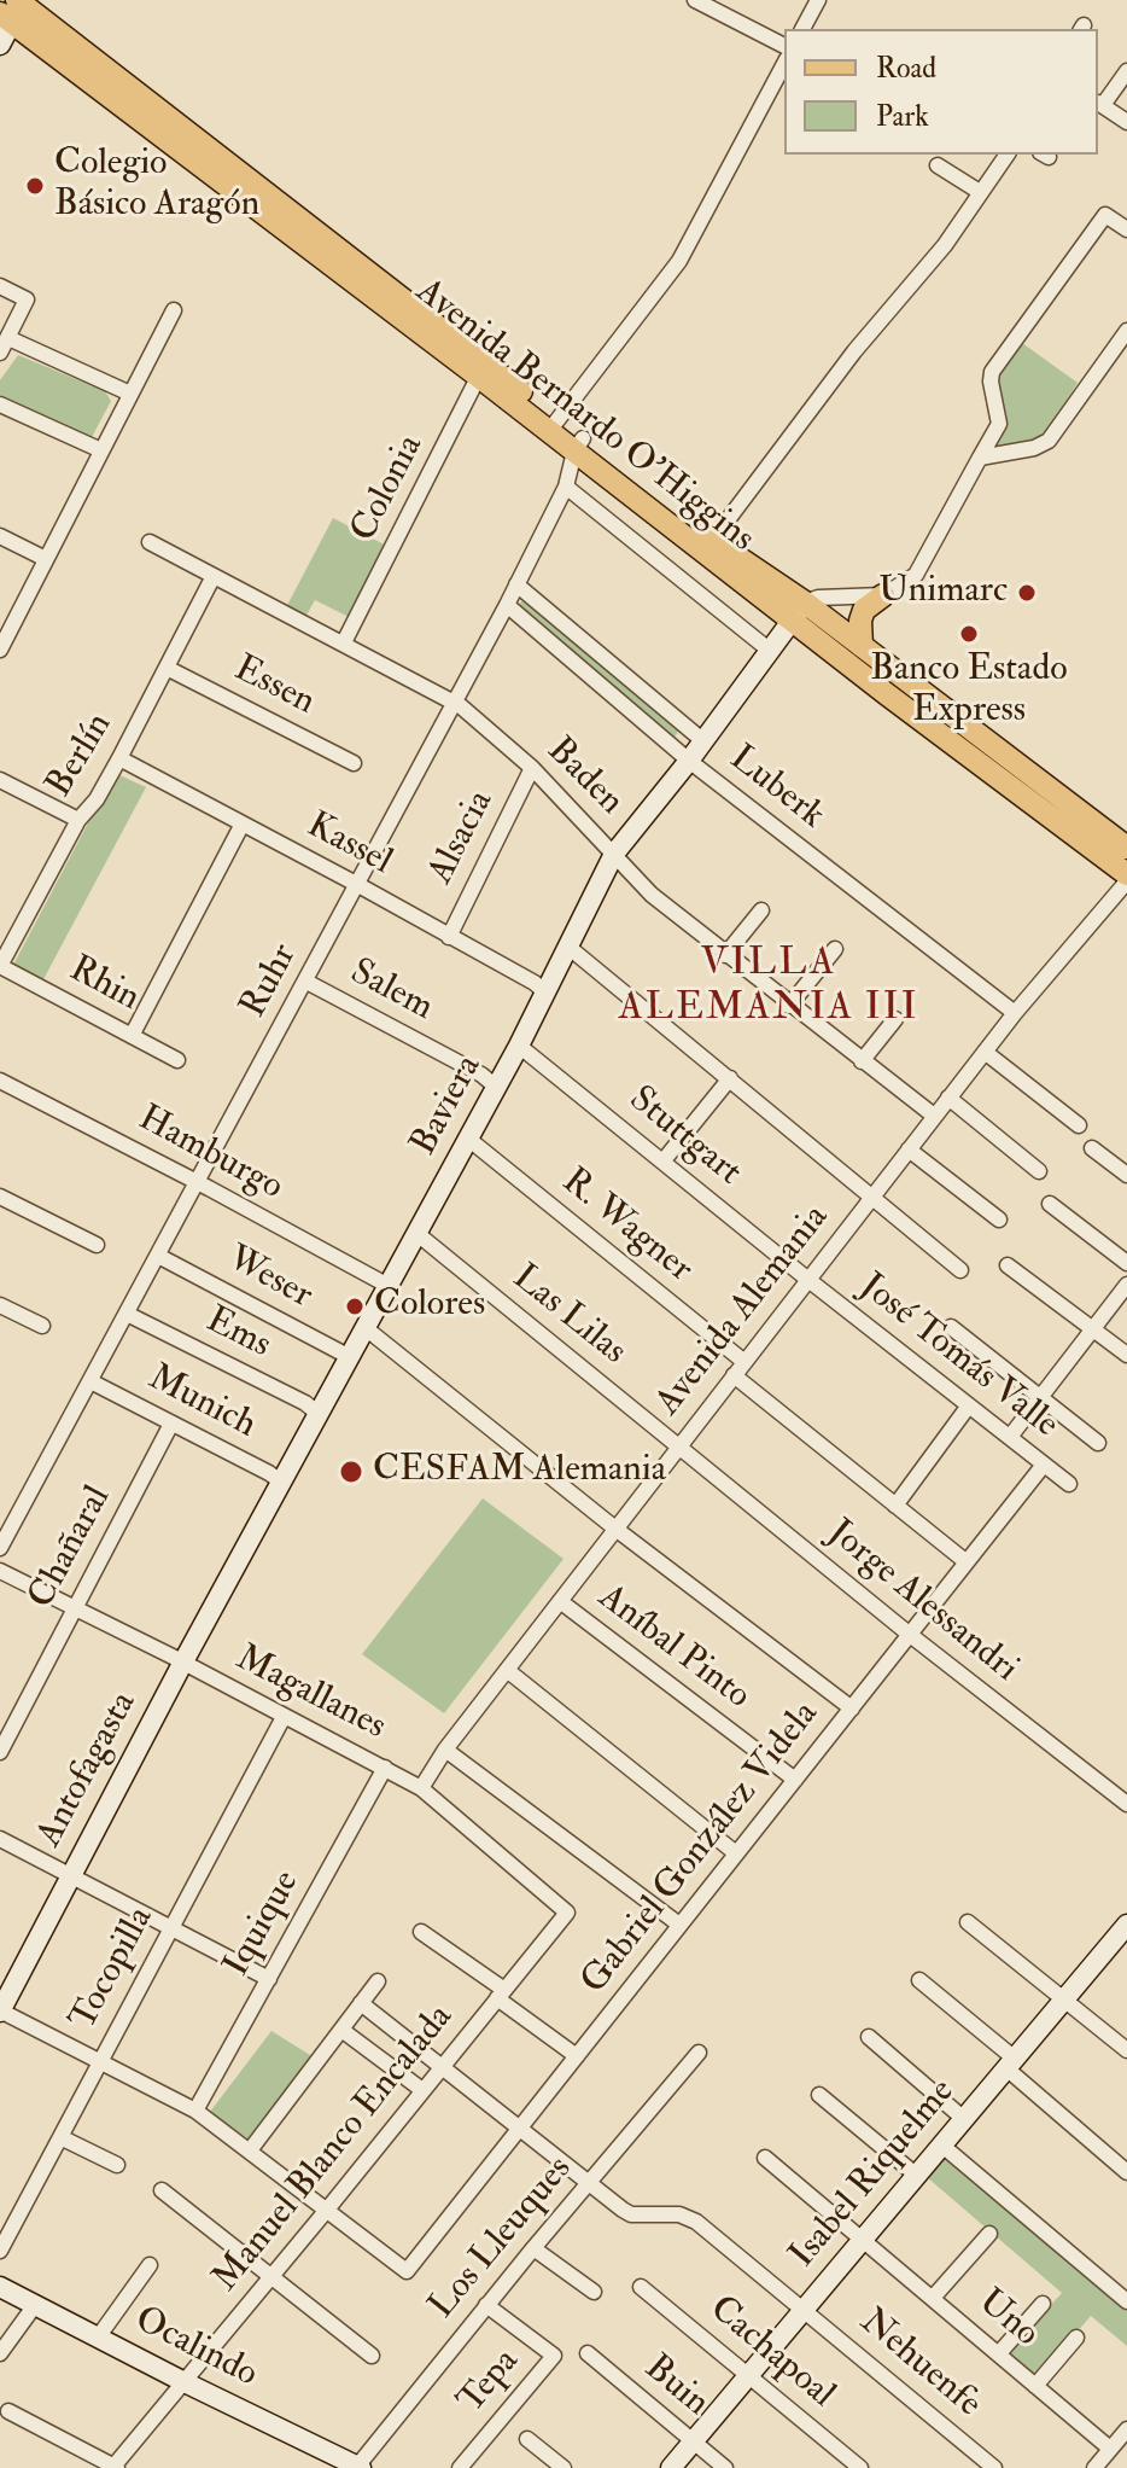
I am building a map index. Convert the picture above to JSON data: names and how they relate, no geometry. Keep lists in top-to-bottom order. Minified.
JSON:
{"streets":{"main road":["Avenida Bernardo O'Higgins"],"street":["Colonia","Essen","Berlín","Baden","Luberk","Alsacia","Kassel","Ruhr","Rhin","Salem","Baviera","Stuttgart","Hamburgo","R. Wagner","Weser","Avenida Alemania","Las Lilas","Ems","José Tomás Valle","Munich","Chañaral","Jorge Alessandri","Aníbal Pinto","Magallanes","Antofagasta","Gabriel González Videla","Iquique","Tocopilla","Manuel Blanco Encalada","Isabel Riquelme","Los Lleuques","Uno","Ocalindo","Cachapoal","Nehuenfe","Tepa","Buin"]},"crossings":[["Avenida Bernardo O'Higgins","Colonia"],["Avenida Bernardo O'Higgins","Ruhr"],["Avenida Bernardo O'Higgins","Baviera"],["Colonia","Baden"],["Essen","Berlín"],["Berlín","Baden"],["Berlín","Kassel"],["Berlín","Rhin"],["Baden","Alsacia"],["Baden","Ruhr"],["Baden","Baviera"],["Baden","Avenida Alemania"],["Luberk","Ruhr"],["Luberk","Baviera"],["Luberk","Avenida Alemania"],["Alsacia","Kassel"],["Kassel","Ruhr"],["Kassel","Baviera"],["Ruhr","Salem"],["Ruhr","Hamburgo"],["Ruhr","Weser"],["Ruhr","Ems"],["Ruhr","Munich"],["Salem","Baviera"],["Baviera","Stuttgart"],["Baviera","Hamburgo"],["Baviera","R. Wagner"],["Baviera","Weser"],["Baviera","Las Lilas"],["Baviera","Ems"],["Baviera","Munich"],["Baviera","Magallanes"],["Baviera","Antofagasta"],["Stuttgart","Avenida Alemania"],["Stuttgart","José Tomás Valle"],["R. Wagner","Avenida Alemania"],["Avenida Alemania","Las Lilas"],["Avenida Alemania","José Tomás Valle"],["Avenida Alemania","Jorge Alessandri"],["Avenida Alemania","Aníbal Pinto"],["Avenida Alemania","Magallanes"],["Las Lilas","Jorge Alessandri"],["José Tomás Valle","Gabriel González Videla"],["Munich","Chañaral"],["Chañaral","Magallanes"],["Jorge Alessandri","Gabriel González Videla"],["Aníbal Pinto","Gabriel González Videla"],["Magallanes","Antofagasta"],["Magallanes","Iquique"],["Magallanes","Tocopilla"],["Magallanes","Manuel Blanco Encalada"],["Gabriel González Videla","Manuel Blanco Encalada"],["Gabriel González Videla","Nehuenfe"],["Manuel Blanco Encalada","Ocalindo"],["Manuel Blanco Encalada","Nehuenfe"],["Isabel Riquelme","Uno"],["Isabel Riquelme","Cachapoal"],["Isabel Riquelme","Nehuenfe"],["Isabel Riquelme","Buin"],["Los Lleuques","Ocalindo"],["Los Lleuques","Nehuenfe"],["Los Lleuques","Tepa"]],"districts":["VILLA ALEMANIA III"],"places":["Colegio Básico Aragón","Unimarc","Banco Estado Express","Colores","CESFAM Alemania"],"legend":["Road","Park"]}
